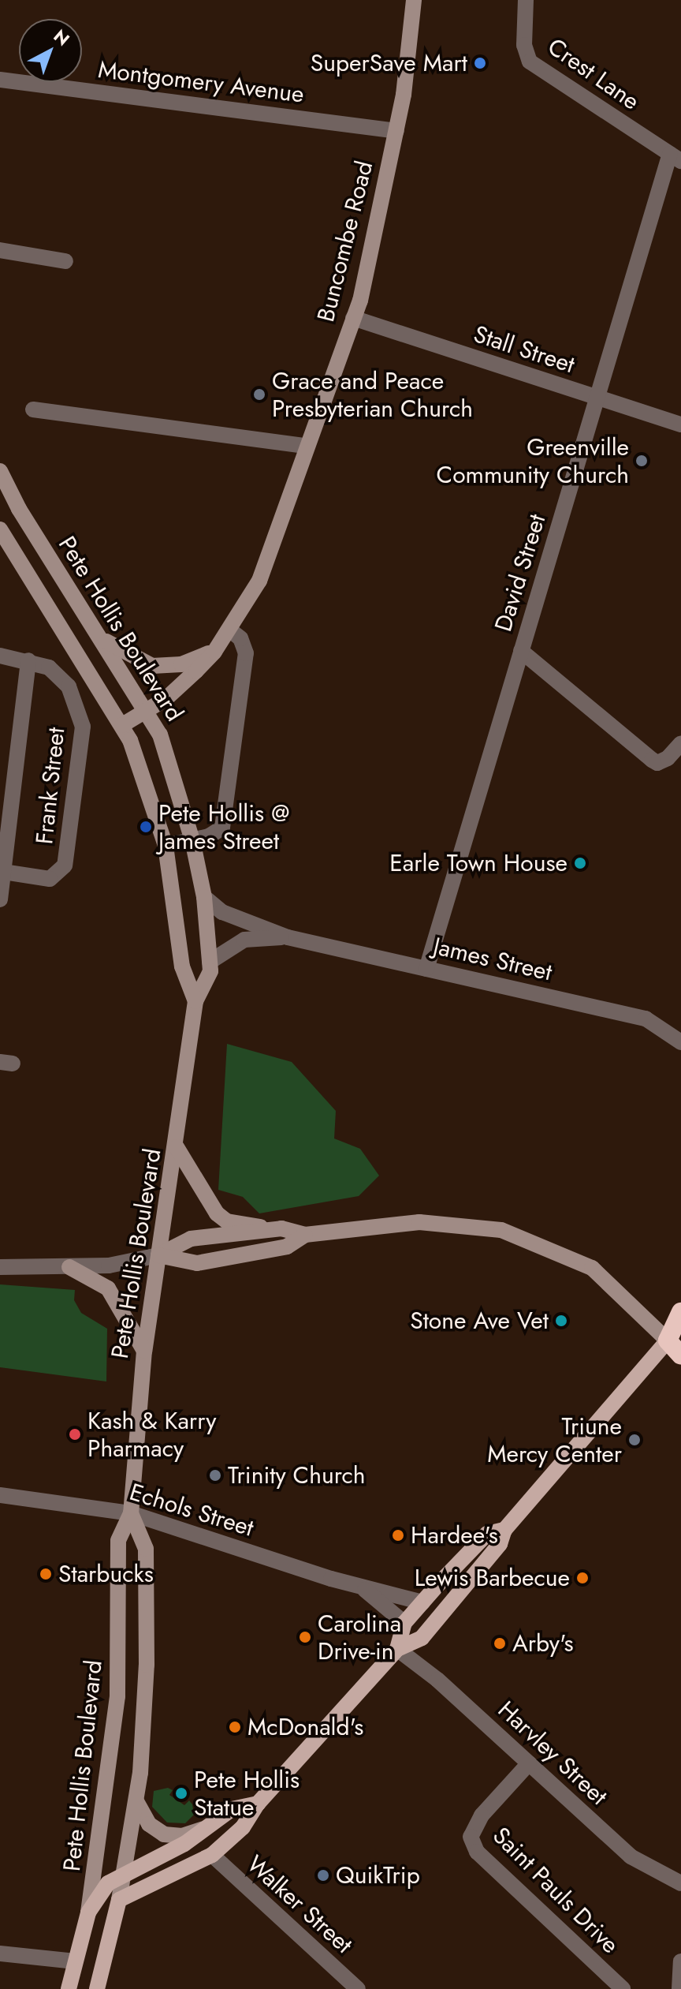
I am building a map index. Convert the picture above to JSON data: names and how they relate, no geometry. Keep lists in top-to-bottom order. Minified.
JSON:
{"streets":{"main road":["Buncombe Road","Pete Hollis Boulevard"],"street":["Crest Lane","Montgomery Avenue","Stall Street","David Street","Frank Street","James Street","Echols Street","Harvley Street","Saint Pauls Drive","Walker Street"]},"crossings":[["Crest Lane","David Street"],["Montgomery Avenue","Buncombe Road"],["Buncombe Road","Stall Street"],["Buncombe Road","Pete Hollis Boulevard"],["Stall Street","David Street"],["David Street","James Street"],["Pete Hollis Boulevard","James Street"],["Pete Hollis Boulevard","Echols Street"],["Harvley Street","Saint Pauls Drive"]],"places":["SuperSave Mart","Grace and Peace Presbyterian Church","Greenville Community Church","Pete Hollis @ James Street","Earle Town House","Stone Ave Vet","Kash & Karry Pharmacy","Triune Mercy Center","Trinity Church","Hardee's","Starbucks","Lewis Barbecue","Carolina Drive-in","Arby's","McDonald's","Pete Hollis Statue","QuikTrip"],"north":"top right"}
